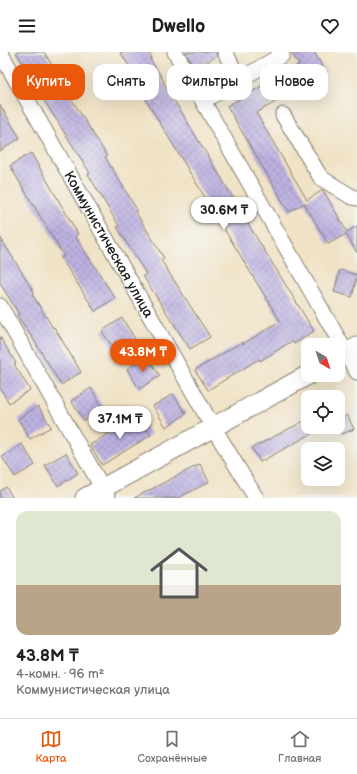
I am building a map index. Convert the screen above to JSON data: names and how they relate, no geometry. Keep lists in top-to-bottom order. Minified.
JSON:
{"streets":{"street":["Коммунистическая улица"]},"north":"bottom right","page":{"header":"Dwello","chip":["Купить","Снять","Фильтры","Новое"],"price":["30.6M ₸","43.8M ₸","37.1M ₸"],"list":[{"name":"43.8M ₸","note":"4-комн. · 96 m² · Коммунистическая улица"}],"tabs":["Карта","Сохранённые","Главная"]}}
